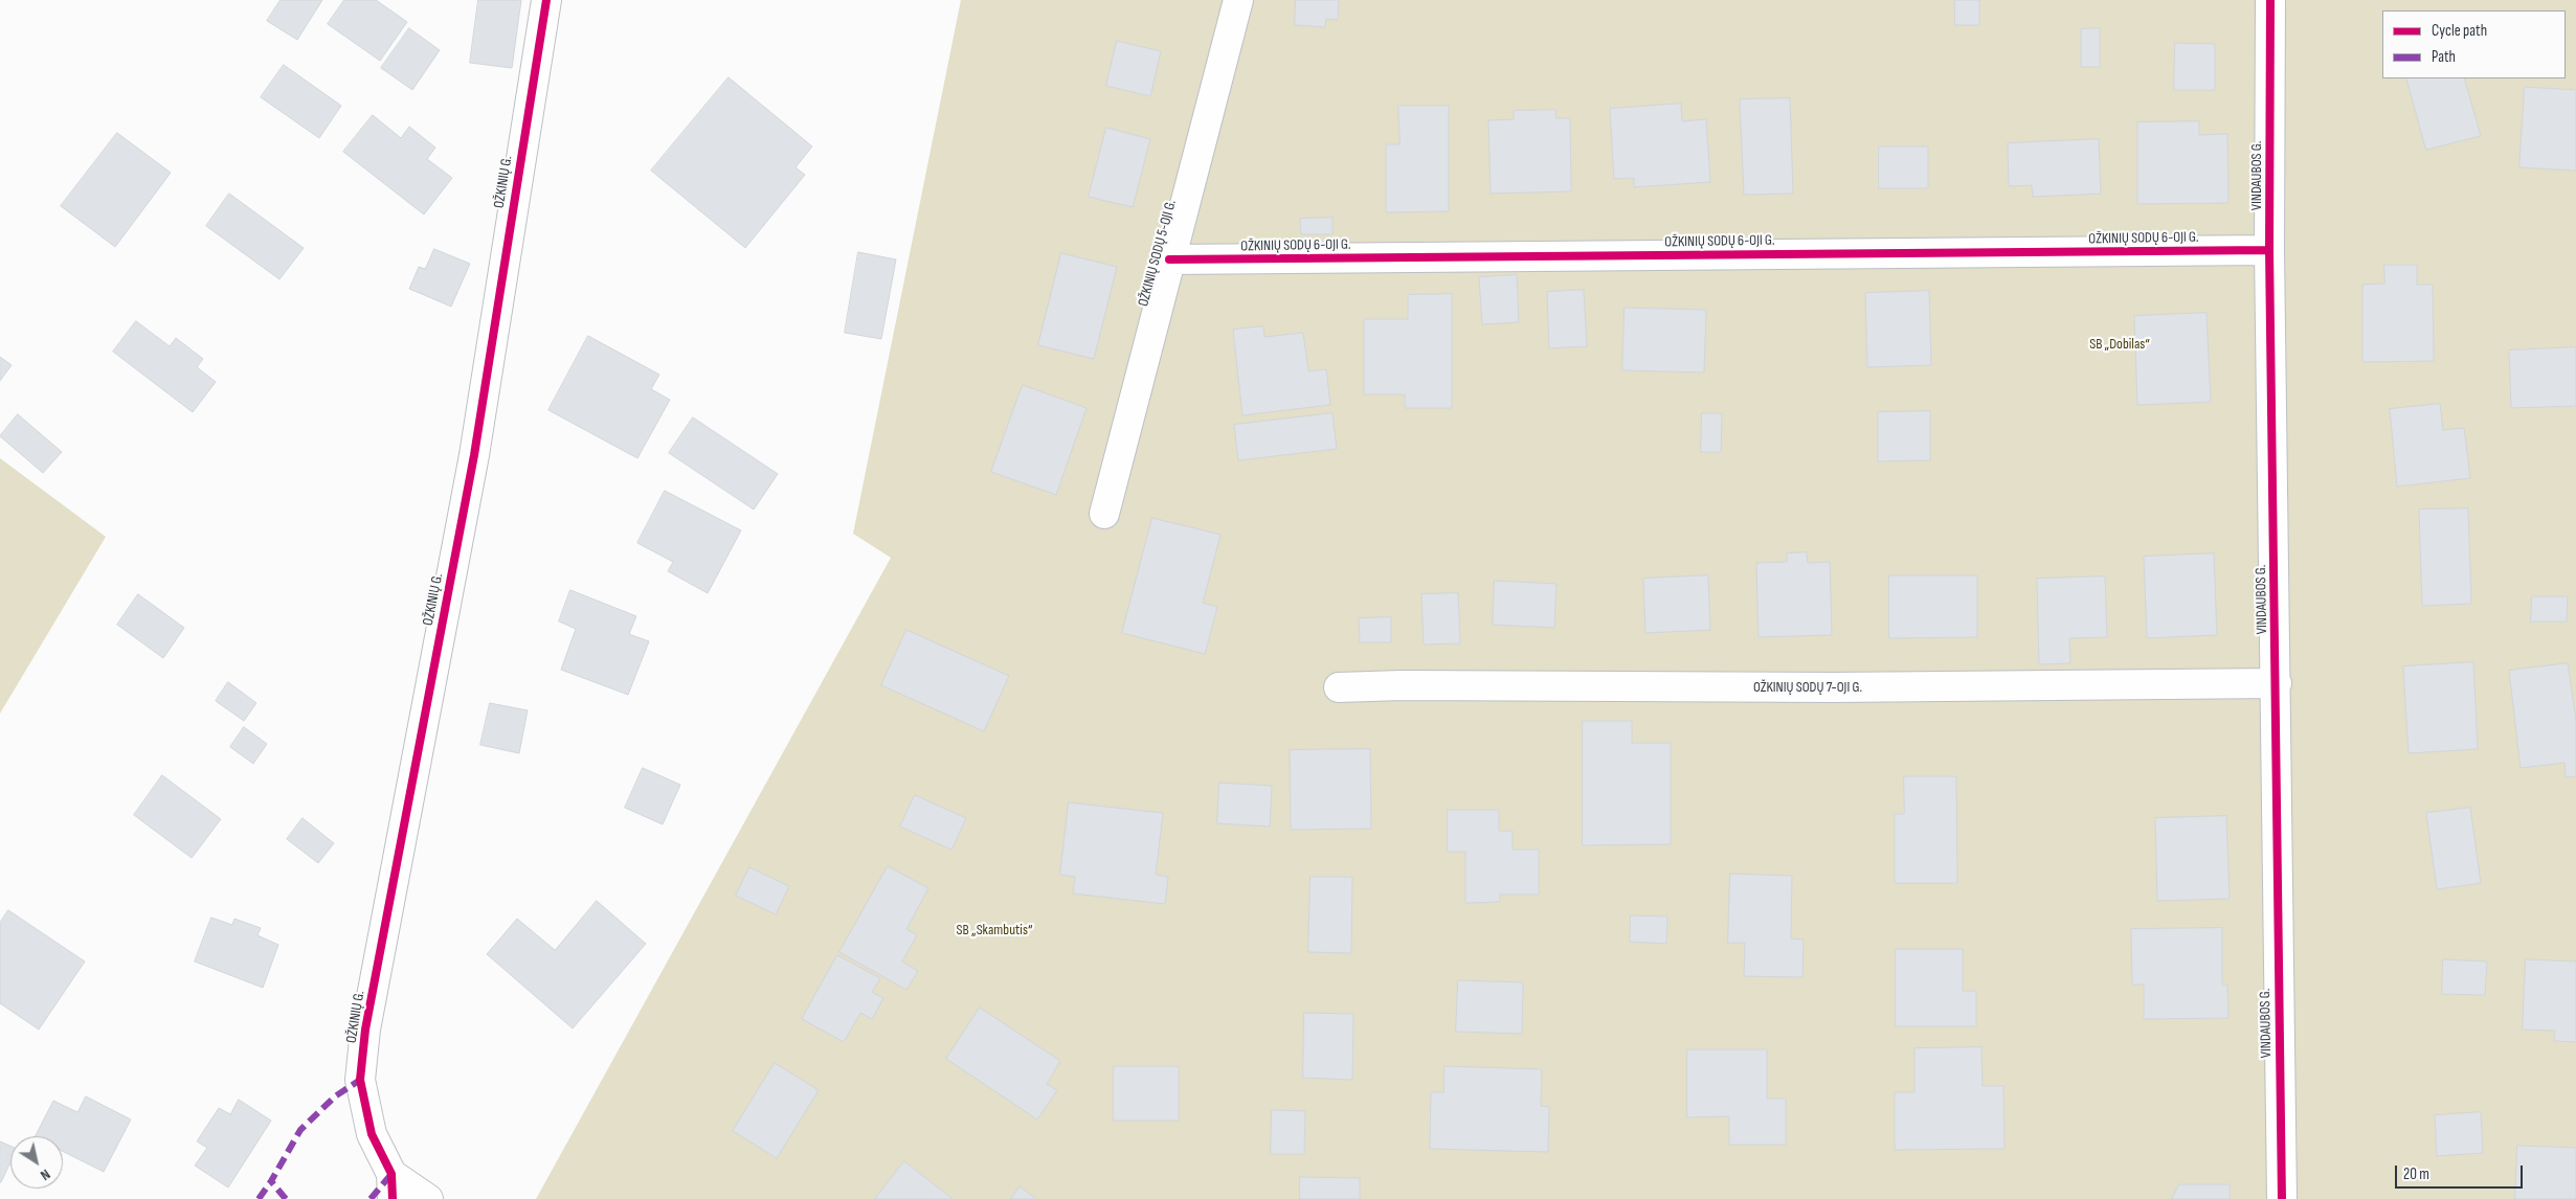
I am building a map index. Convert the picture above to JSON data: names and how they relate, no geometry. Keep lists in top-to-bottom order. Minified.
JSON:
{"streets":{"street":["VINDAUBOS G.","OŽKINIŲ G.","OŽKINIŲ SODŲ 6-OJI G.","OŽKINIŲ SODŲ 5-OJI G.","OŽKINIŲ SODŲ 7-OJI G."]},"crossings":[["VINDAUBOS G.","OŽKINIŲ SODŲ 6-OJI G."],["VINDAUBOS G.","OŽKINIŲ SODŲ 7-OJI G."],["OŽKINIŲ SODŲ 6-OJI G.","OŽKINIŲ SODŲ 5-OJI G."]],"parks":["SB „Dobilas“","SB „Skambutis“"],"legend":["Cycle path","Path"],"scale_bar":"20 m","north":"bottom right"}
